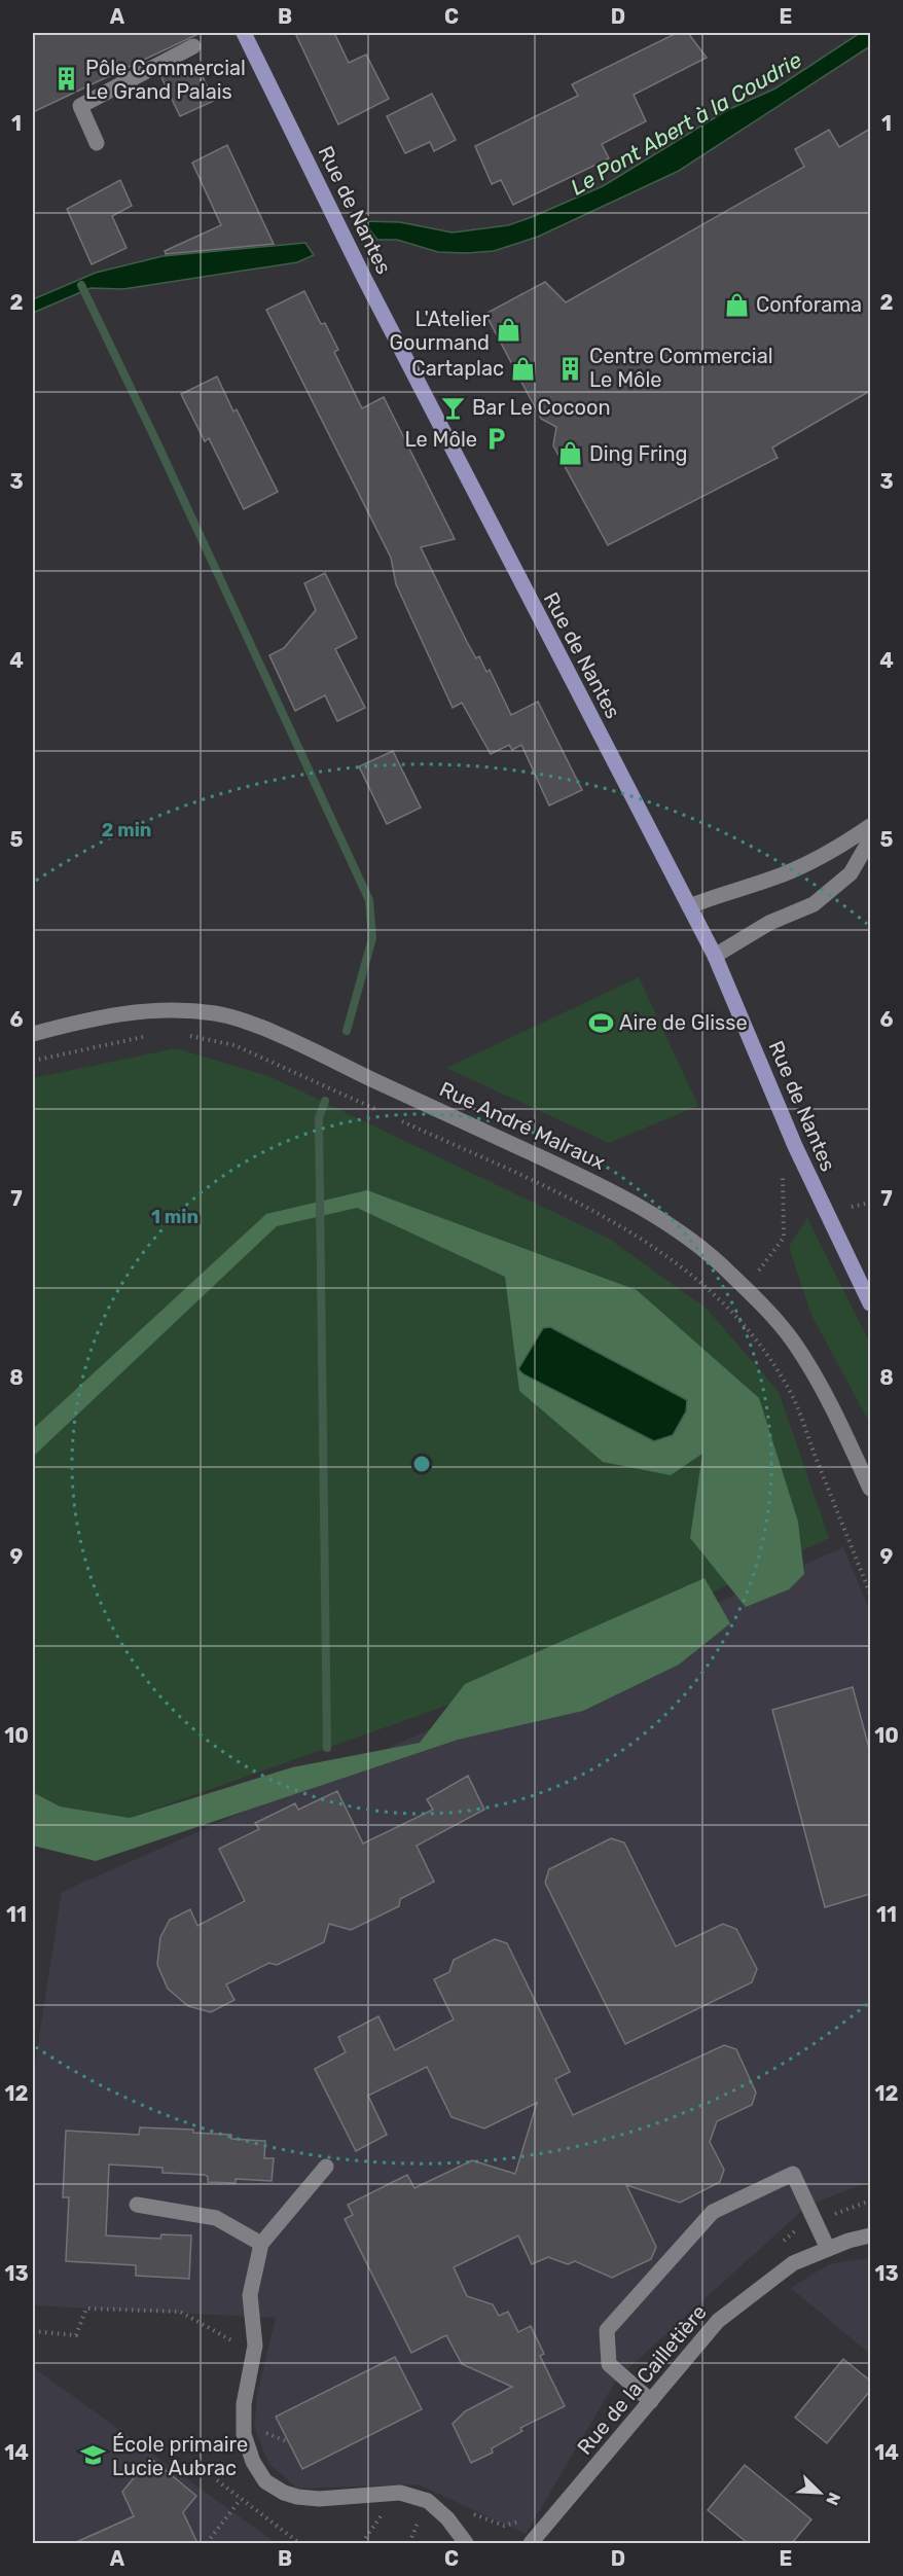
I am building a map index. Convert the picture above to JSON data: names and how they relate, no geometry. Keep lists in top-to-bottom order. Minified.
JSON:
{"streets":{"main road":["Rue de Nantes"],"street":["Rue André Malraux","Rue de la Cailletière"]},"water":["Le Pont Abert à la Coudrie"],"places":{"building":["Pôle Commercial Le Grand Palais","Centre Commercial Le Môle"],"shop":["Conforama","L'Atelier Gourmand","Cartaplac","Ding Fring"],"bar":["Bar Le Cocoon"],"parking":["Le Môle"],"sports":["Aire de Glisse"],"school or university":["École primaire Lucie Aubrac"]},"north":"bottom right","grid":{"columns":["A","B","C","D","E"],"rows":["1","2","3","4","5","6","7","8","9","10","11","12","13","14"]},"rings":["2 min","1 min"]}
